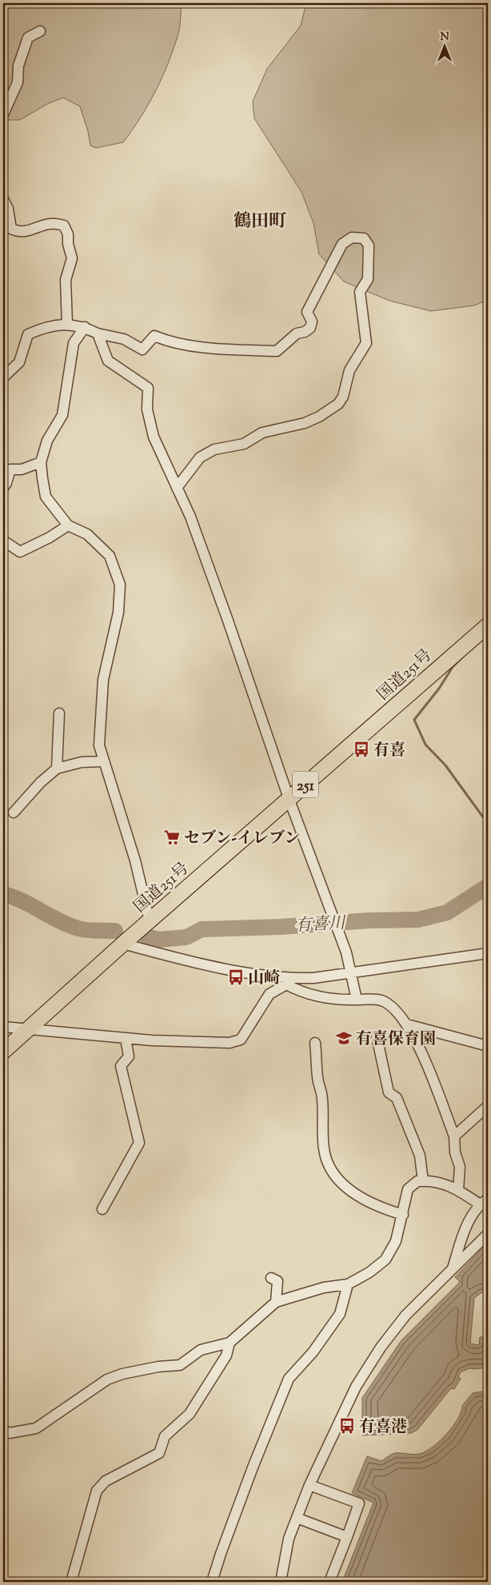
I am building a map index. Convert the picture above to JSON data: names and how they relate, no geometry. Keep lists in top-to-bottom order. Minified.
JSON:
{"streets":{"highway":["国道251号","251"]},"districts":["鶴田町"],"water":["有喜川"],"places":{"bus stop":["有喜","山崎","有喜港"],"supermarket":["セブン-イレブン"],"school or university":["有喜保育園"]},"north":"top"}
